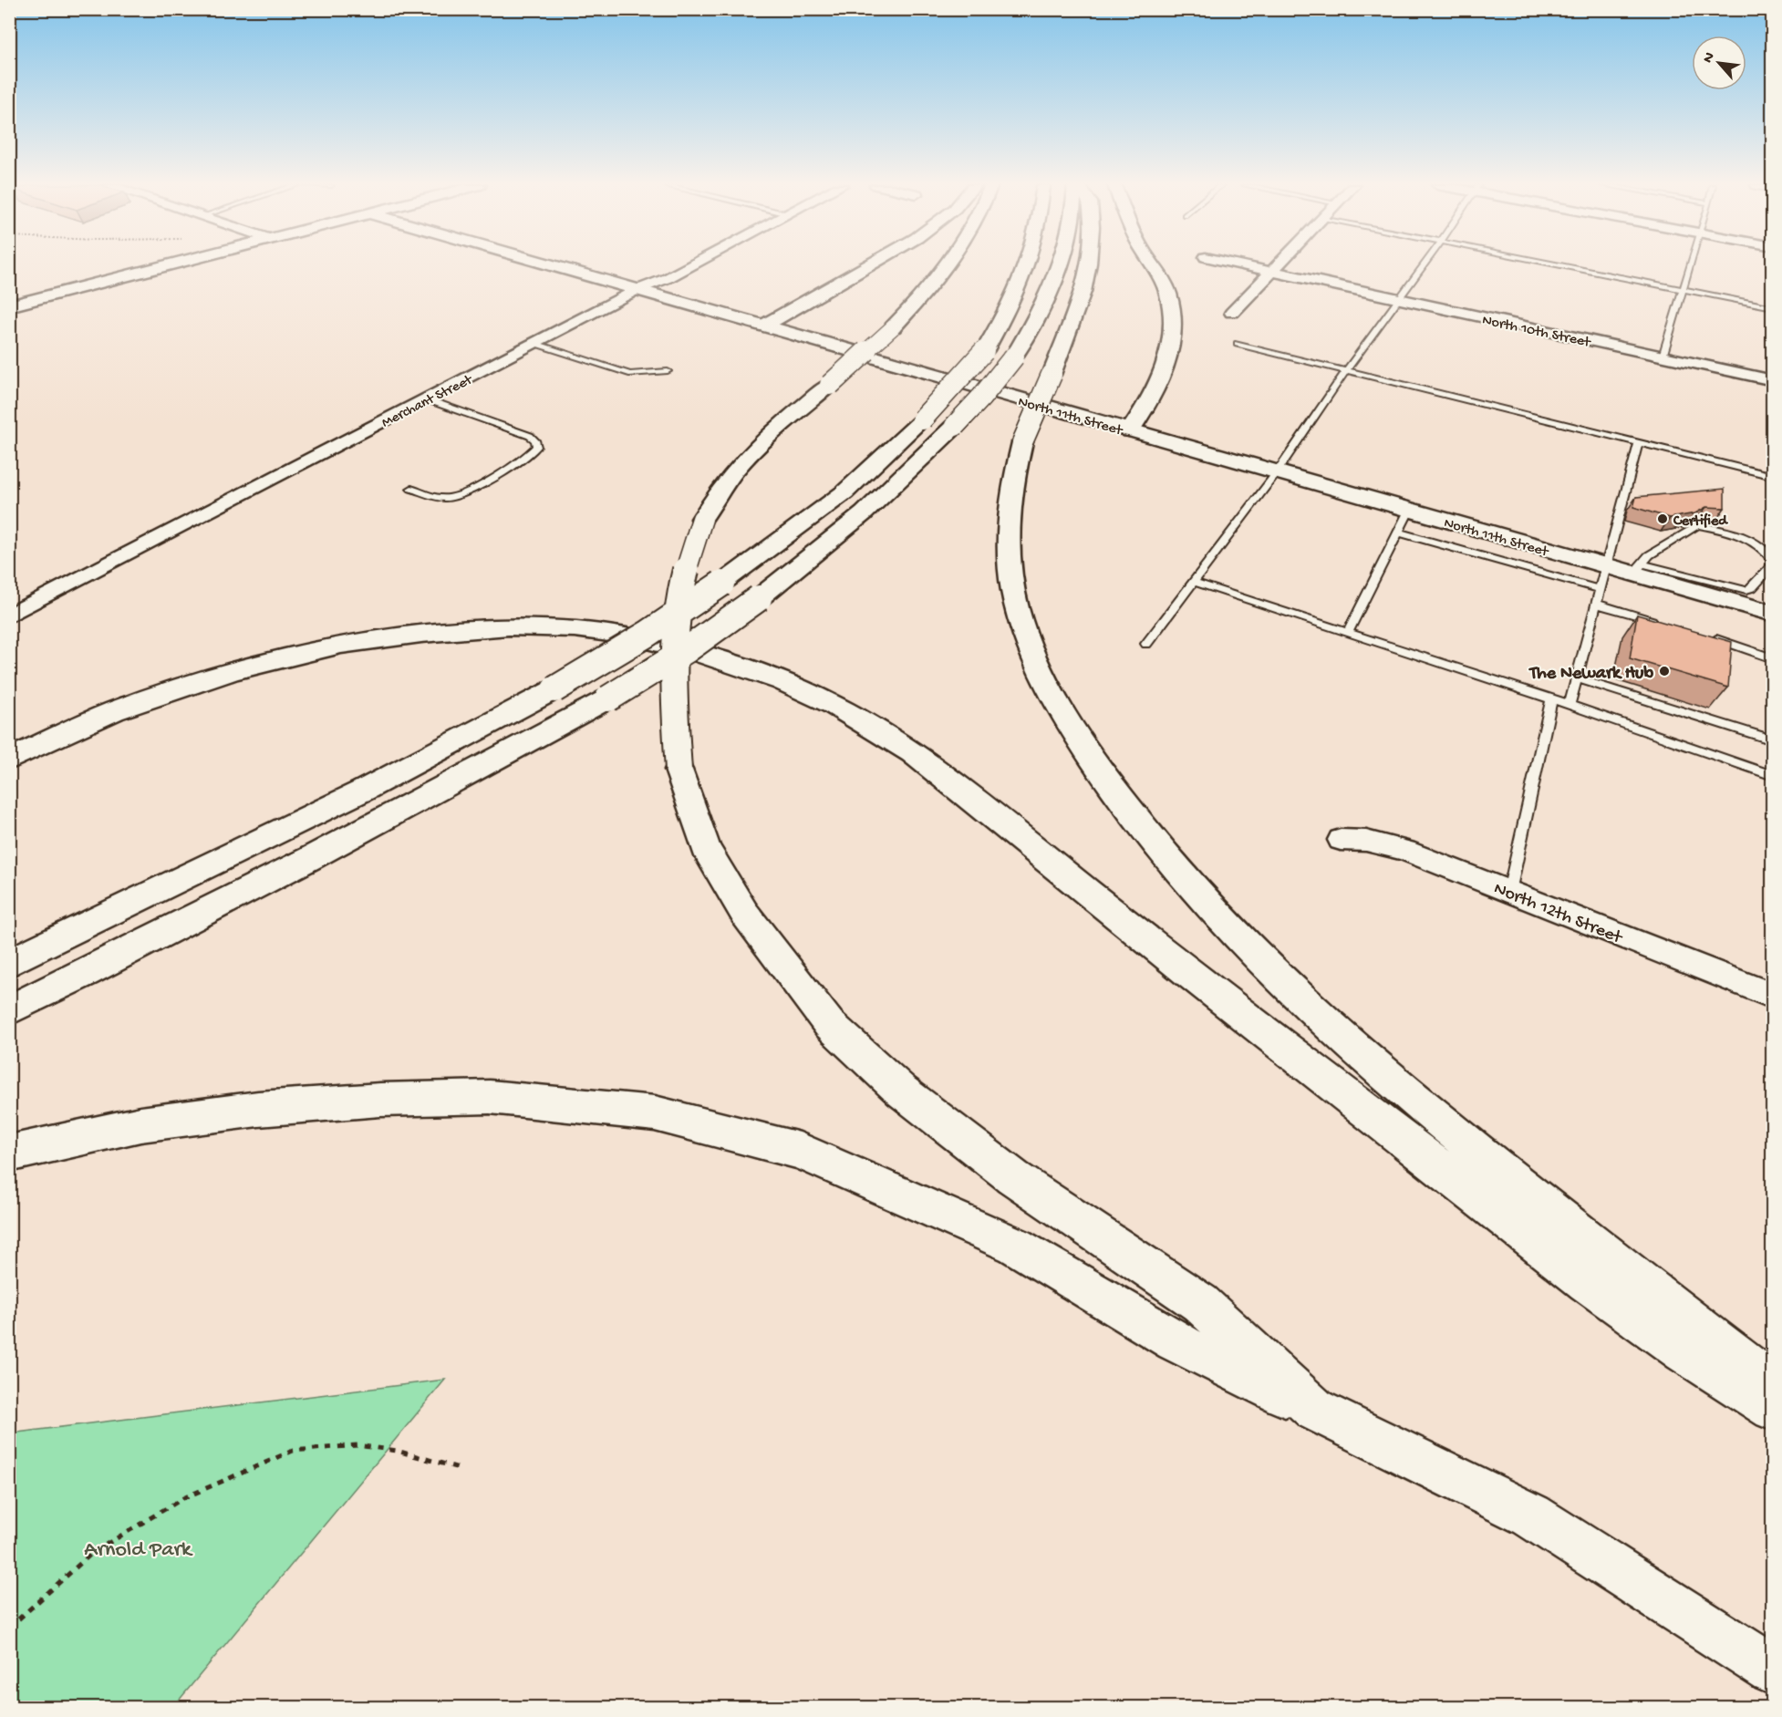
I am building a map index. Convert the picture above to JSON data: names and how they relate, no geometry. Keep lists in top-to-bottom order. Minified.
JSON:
{"streets":{"main road":["North 11th Street"],"street":["North 10th Street","Merchant Street","North 12th Street"]},"crossings":[["Merchant Street","North 11th Street"]],"parks":["Arnold Park"],"places":["Certified","The Newark Hub"],"north":"top left"}
